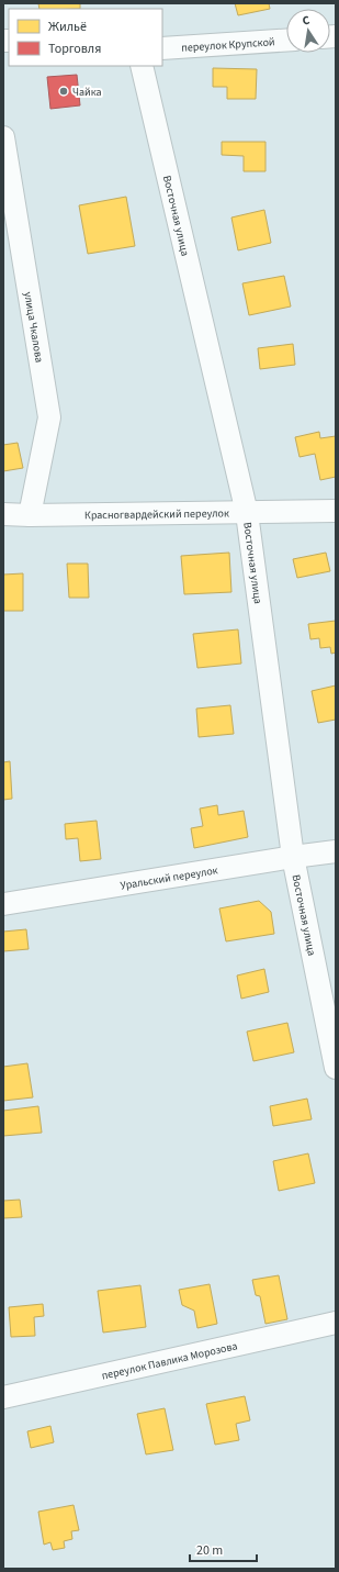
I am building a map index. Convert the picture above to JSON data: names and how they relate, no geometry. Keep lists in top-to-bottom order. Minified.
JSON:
{"streets":{"street":["переулок Крупской","Восточная улица","улица Чкалова","Красногвардейский переулок","Уральский переулок","переулок Павлика Морозова"]},"crossings":[["Восточная улица","Красногвардейский переулок"],["Восточная улица","Уральский переулок"],["улица Чкалова","Красногвардейский переулок"]],"places":["Чайка"],"legend":["Жильё","Торговля"],"scale_bar":"20 m","north":"top"}
